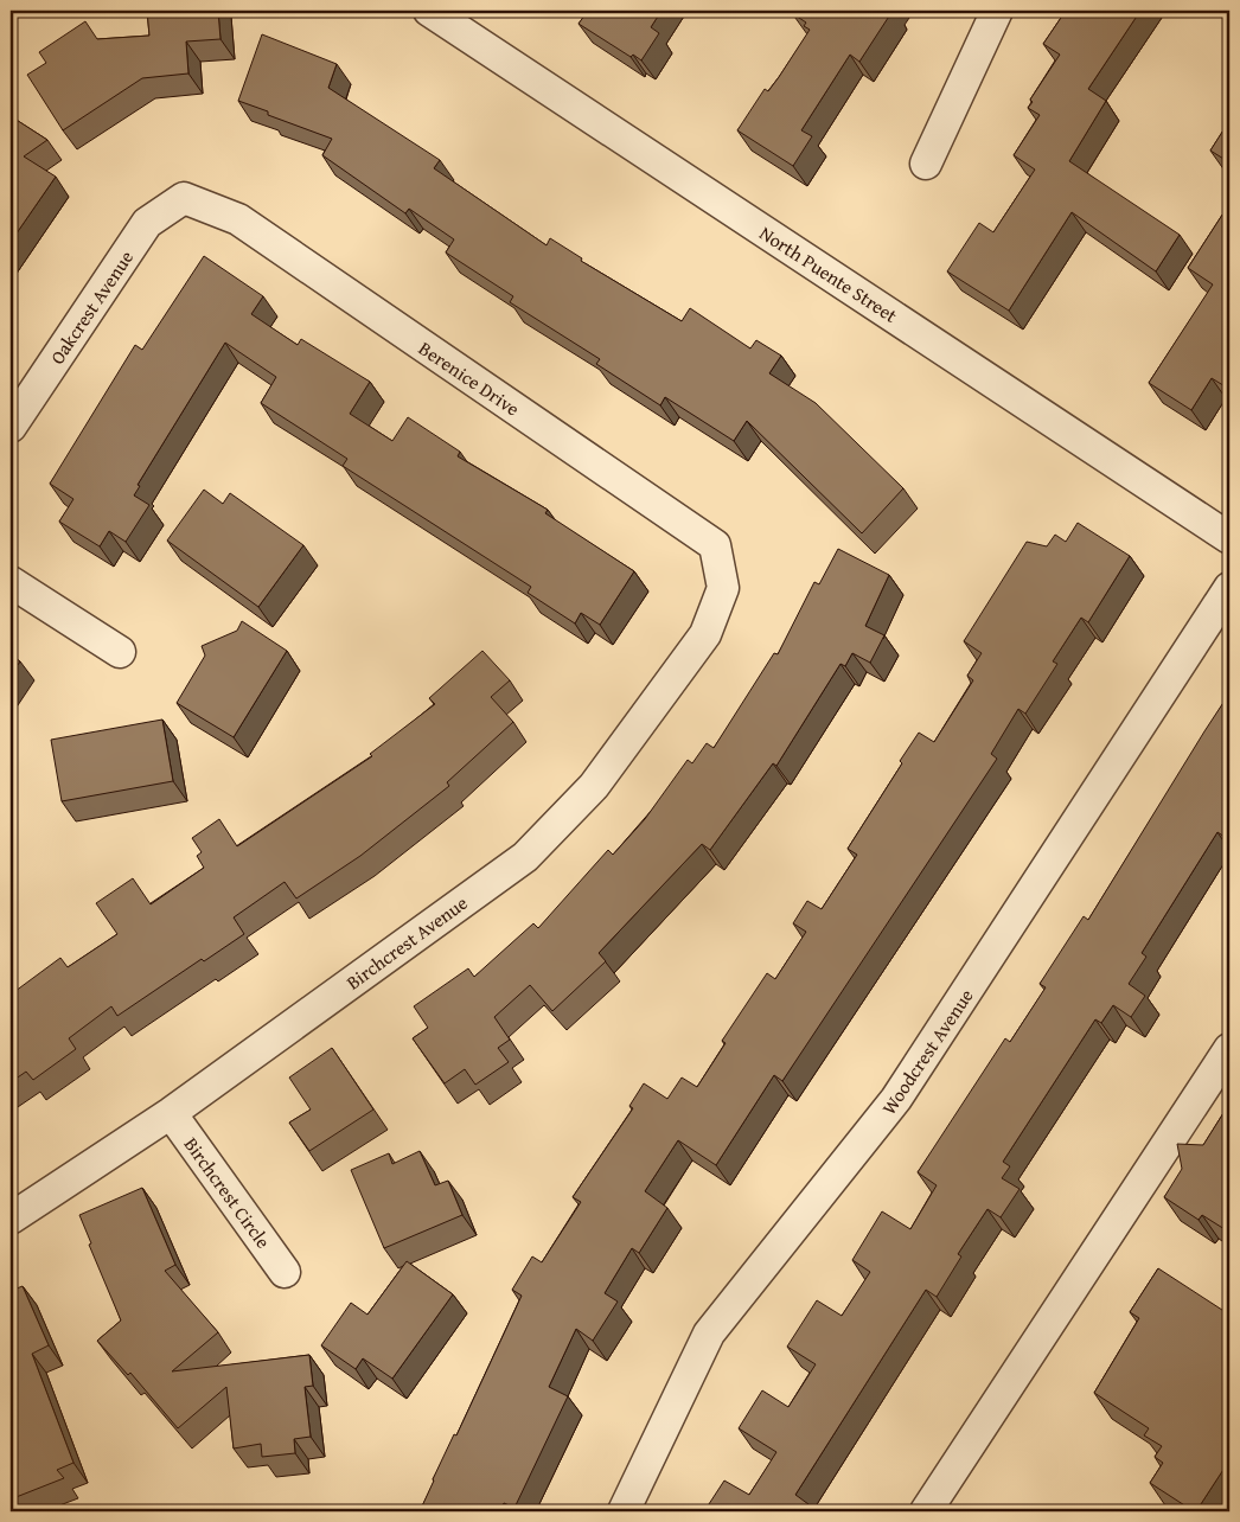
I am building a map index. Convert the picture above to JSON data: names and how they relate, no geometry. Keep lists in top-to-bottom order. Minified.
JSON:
{"streets":{"street":["North Puente Street","Oakcrest Avenue","Berenice Drive","Birchcrest Avenue","Woodcrest Avenue","Birchcrest Circle"]},"crossings":[["Oakcrest Avenue","Berenice Drive"],["Berenice Drive","Birchcrest Avenue"],["Birchcrest Avenue","Birchcrest Circle"]]}
